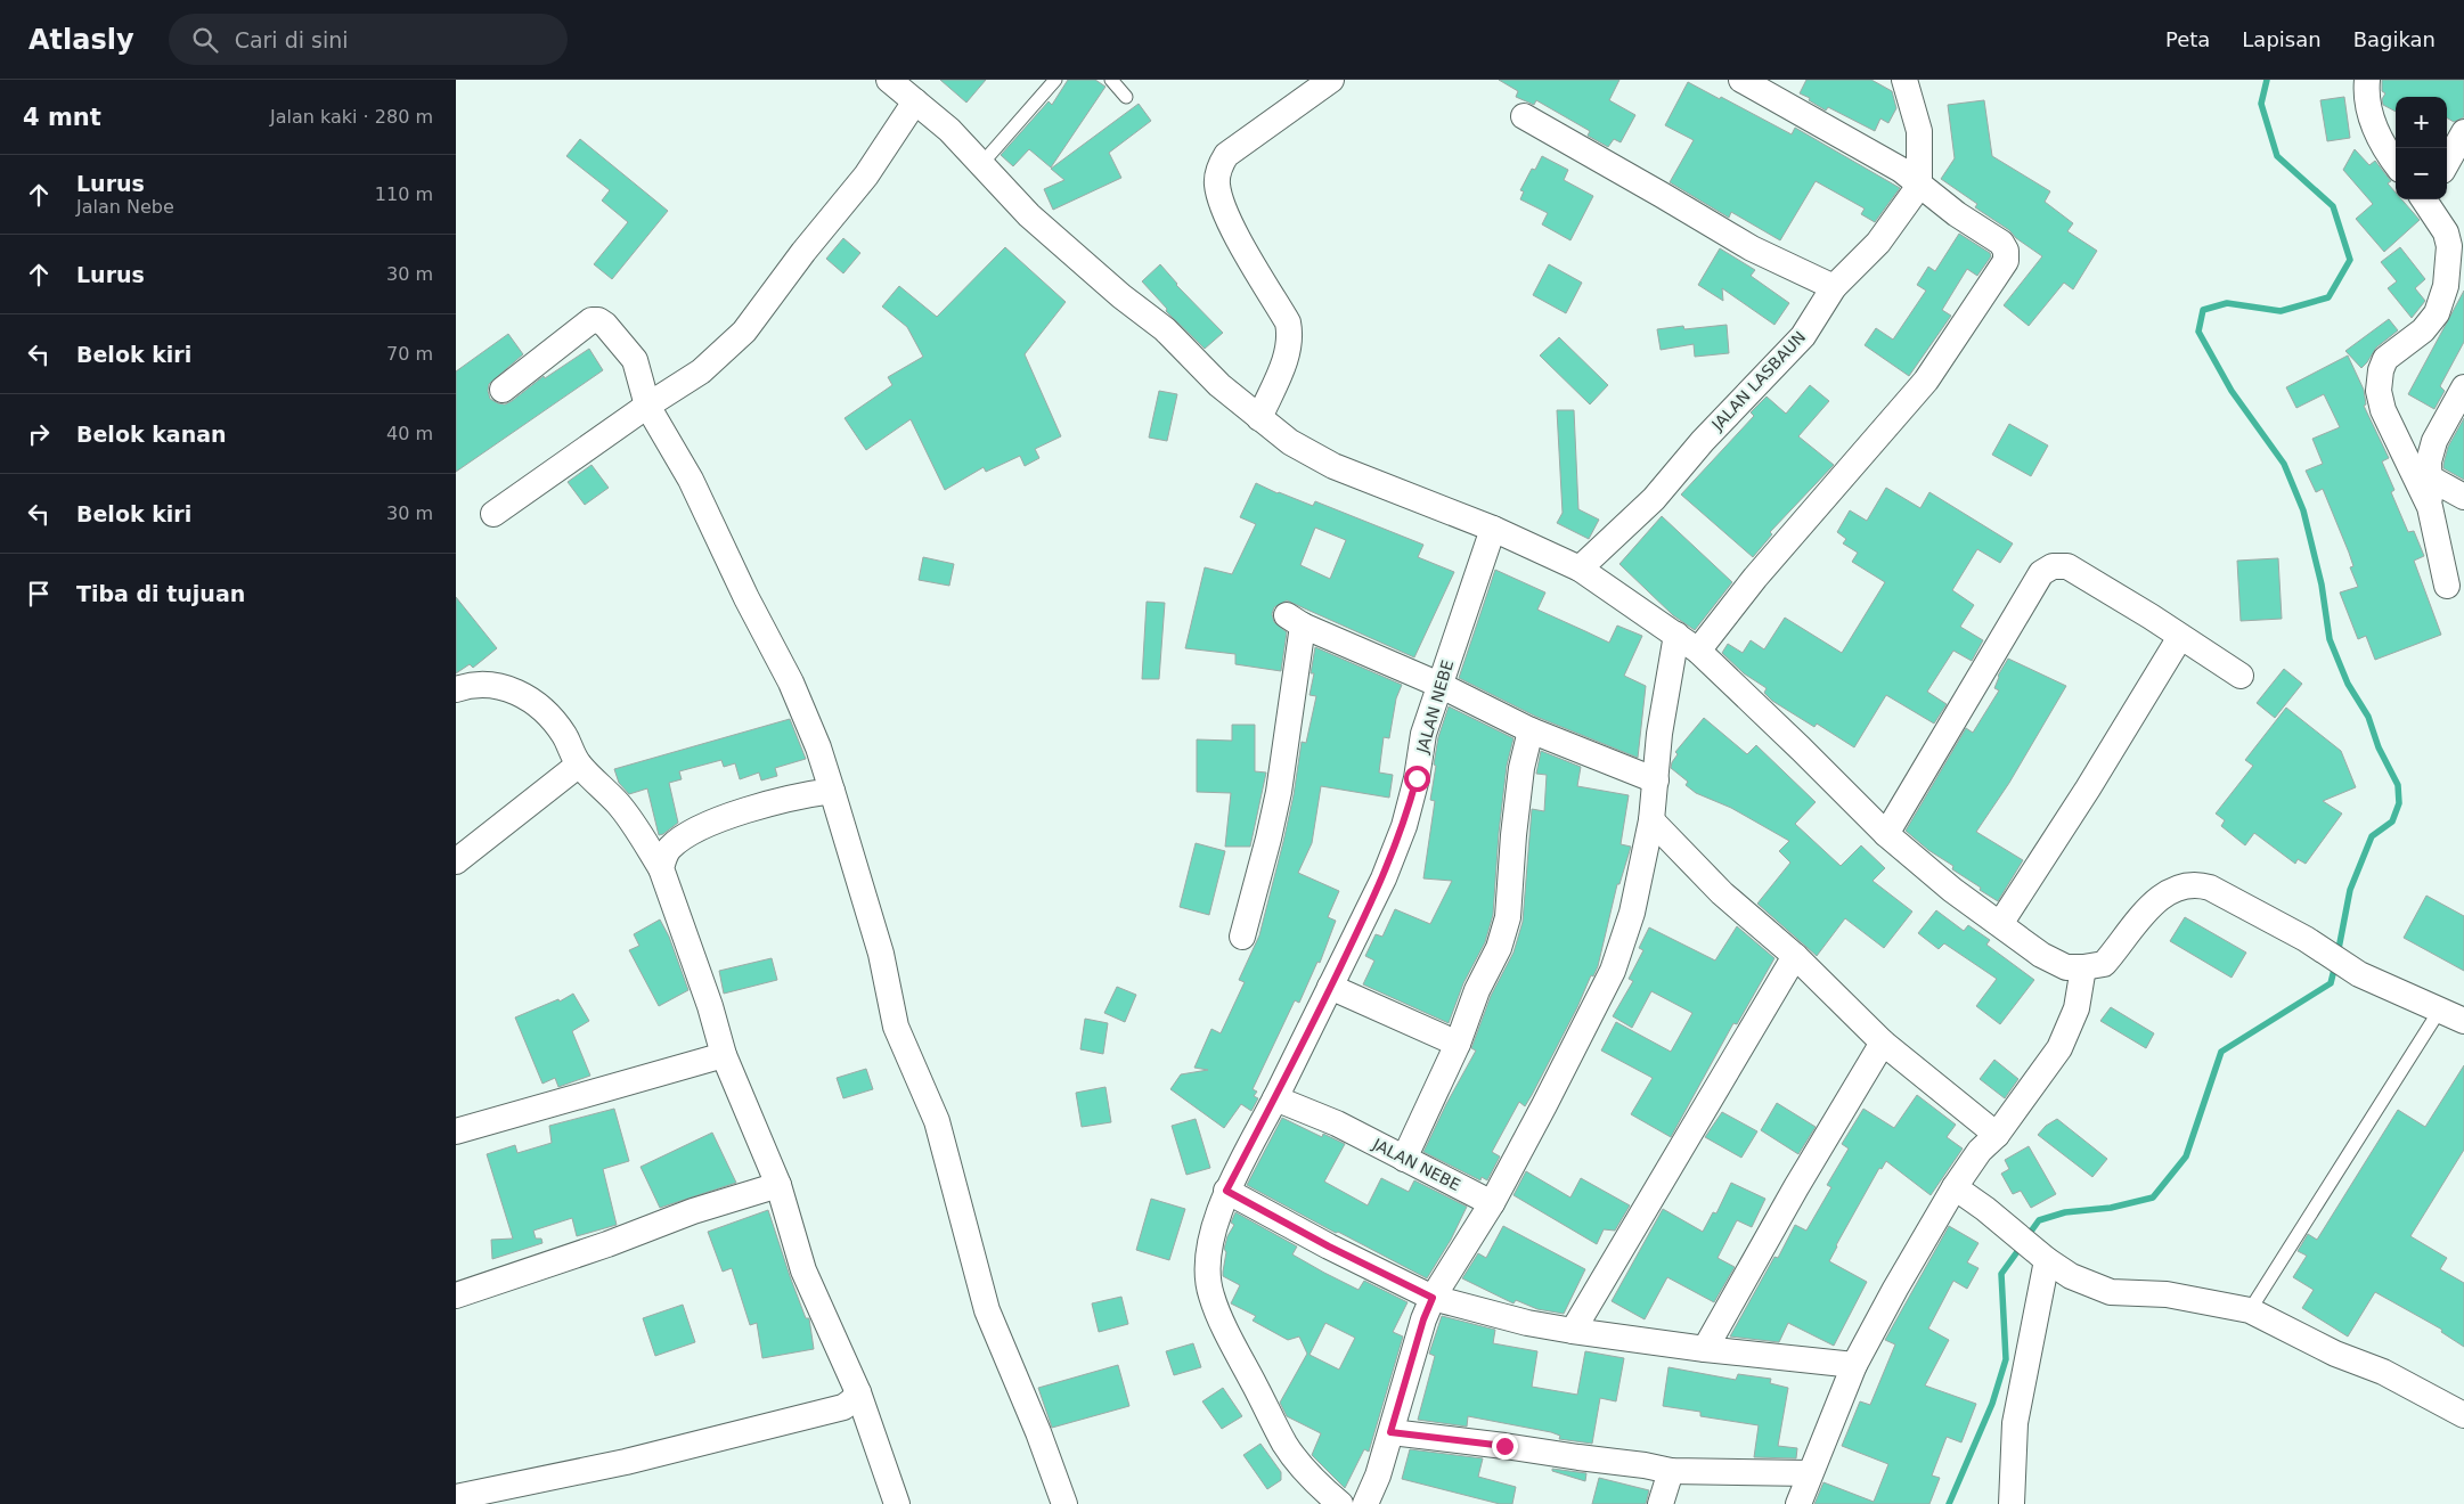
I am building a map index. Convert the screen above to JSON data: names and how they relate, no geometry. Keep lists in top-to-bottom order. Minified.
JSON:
{"streets":{"street":["JALAN LASBAUN","JALAN NEBE"]},"page":{"header":"Atlasly","search":"Cari di sini","nav":["Peta","Lapisan","Bagikan"],"heading":["4 mnt","Jalan kaki · 280 m"],"map_buttons":["+","−"],"list":[["Lurus","Jalan Nebe","110 m"],["Lurus","30 m"],["Belok kiri","70 m"],["Belok kanan","40 m"],["Belok kiri","30 m"],"Tiba di tujuan"]}}
